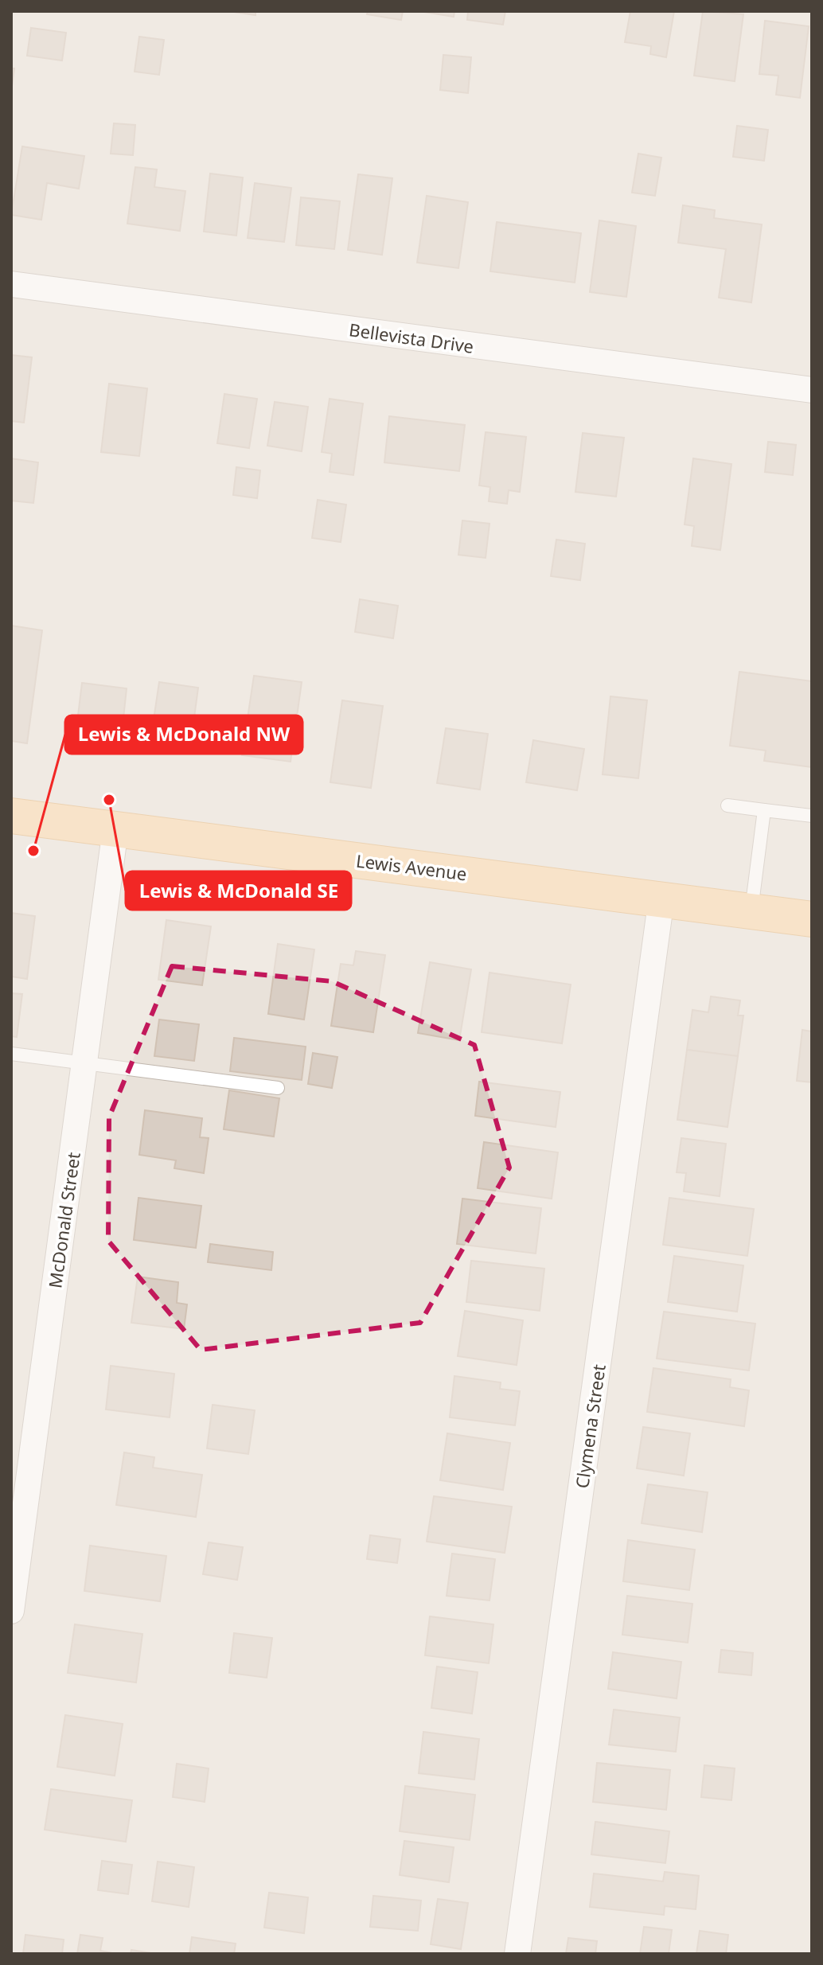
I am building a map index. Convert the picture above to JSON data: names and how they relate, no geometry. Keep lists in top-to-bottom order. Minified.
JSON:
{"streets":{"main road":["Lewis Avenue"],"street":["Bellevista Drive","McDonald Street","Clymena Street"]},"crossings":[["Lewis Avenue","McDonald Street"],["Lewis Avenue","Clymena Street"]],"places":["Lewis & McDonald SE","Lewis & McDonald NW"]}
